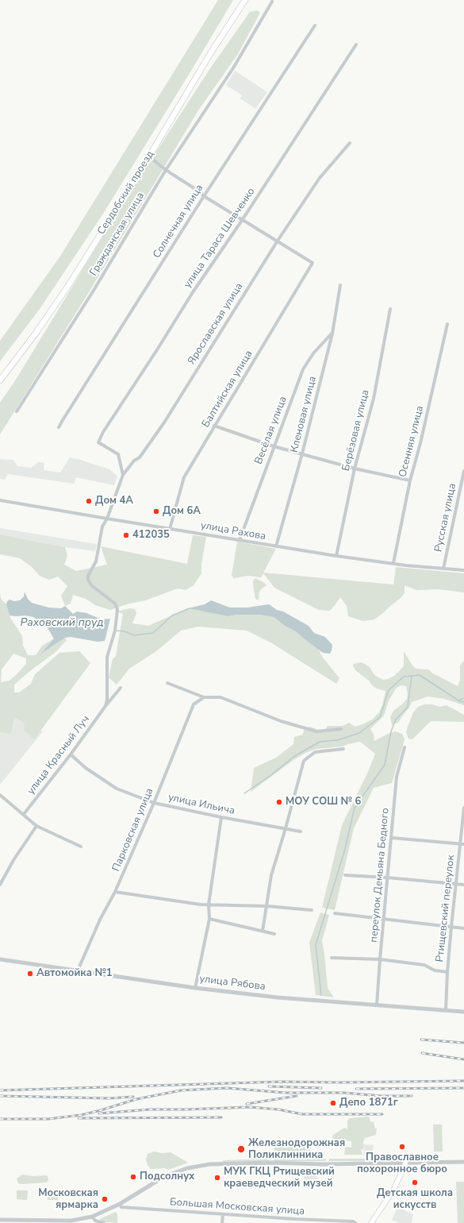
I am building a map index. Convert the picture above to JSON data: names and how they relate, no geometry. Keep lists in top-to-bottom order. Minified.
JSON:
{"streets":{"main road":["Сердобский проезд"],"street":["Солнечная улица","Гражданская улица","улица Тараса Шевченко","Ярославская улица","Балтийская улица","Кленовая улица","Весёлая улица","Берёзовая улица","Осенняя улица","Русская улица","улица Рахова","улица Красный Луч","улица Ильича","Парковская улица","переулок Демьяна Бедного","Ртищевский переулок","улица Рябова","Большая Московская улица"]},"crossings":[["улица Тараса Шевченко","Ярославская улица"],["Ярославская улица","Балтийская улица"],["Ярославская улица","улица Рахова"],["Ярославская улица","улица Красный Луч"],["Балтийская улица","улица Рахова"],["Кленовая улица","Весёлая улица"],["Кленовая улица","улица Рахова"],["Весёлая улица","улица Рахова"],["Берёзовая улица","улица Рахова"],["Осенняя улица","улица Рахова"],["Русская улица","улица Рахова"],["улица Красный Луч","улица Ильича"],["улица Ильича","Парковская улица"],["Парковская улица","улица Рябова"],["переулок Демьяна Бедного","улица Рябова"],["Ртищевский переулок","улица Рябова"]],"water":["Раховский пруд"],"places":["Дом 4А","Дом 6А","412035","МОУ СОШ № 6","Автомойка №1","Депо 1871г","Православное похоронное бюро","Железнодорожная Поликлинника","Подсолнух","МУК ГКЦ Ртищевский краеведческий музей","Детская школа искусств","Московская ярмарка"]}
